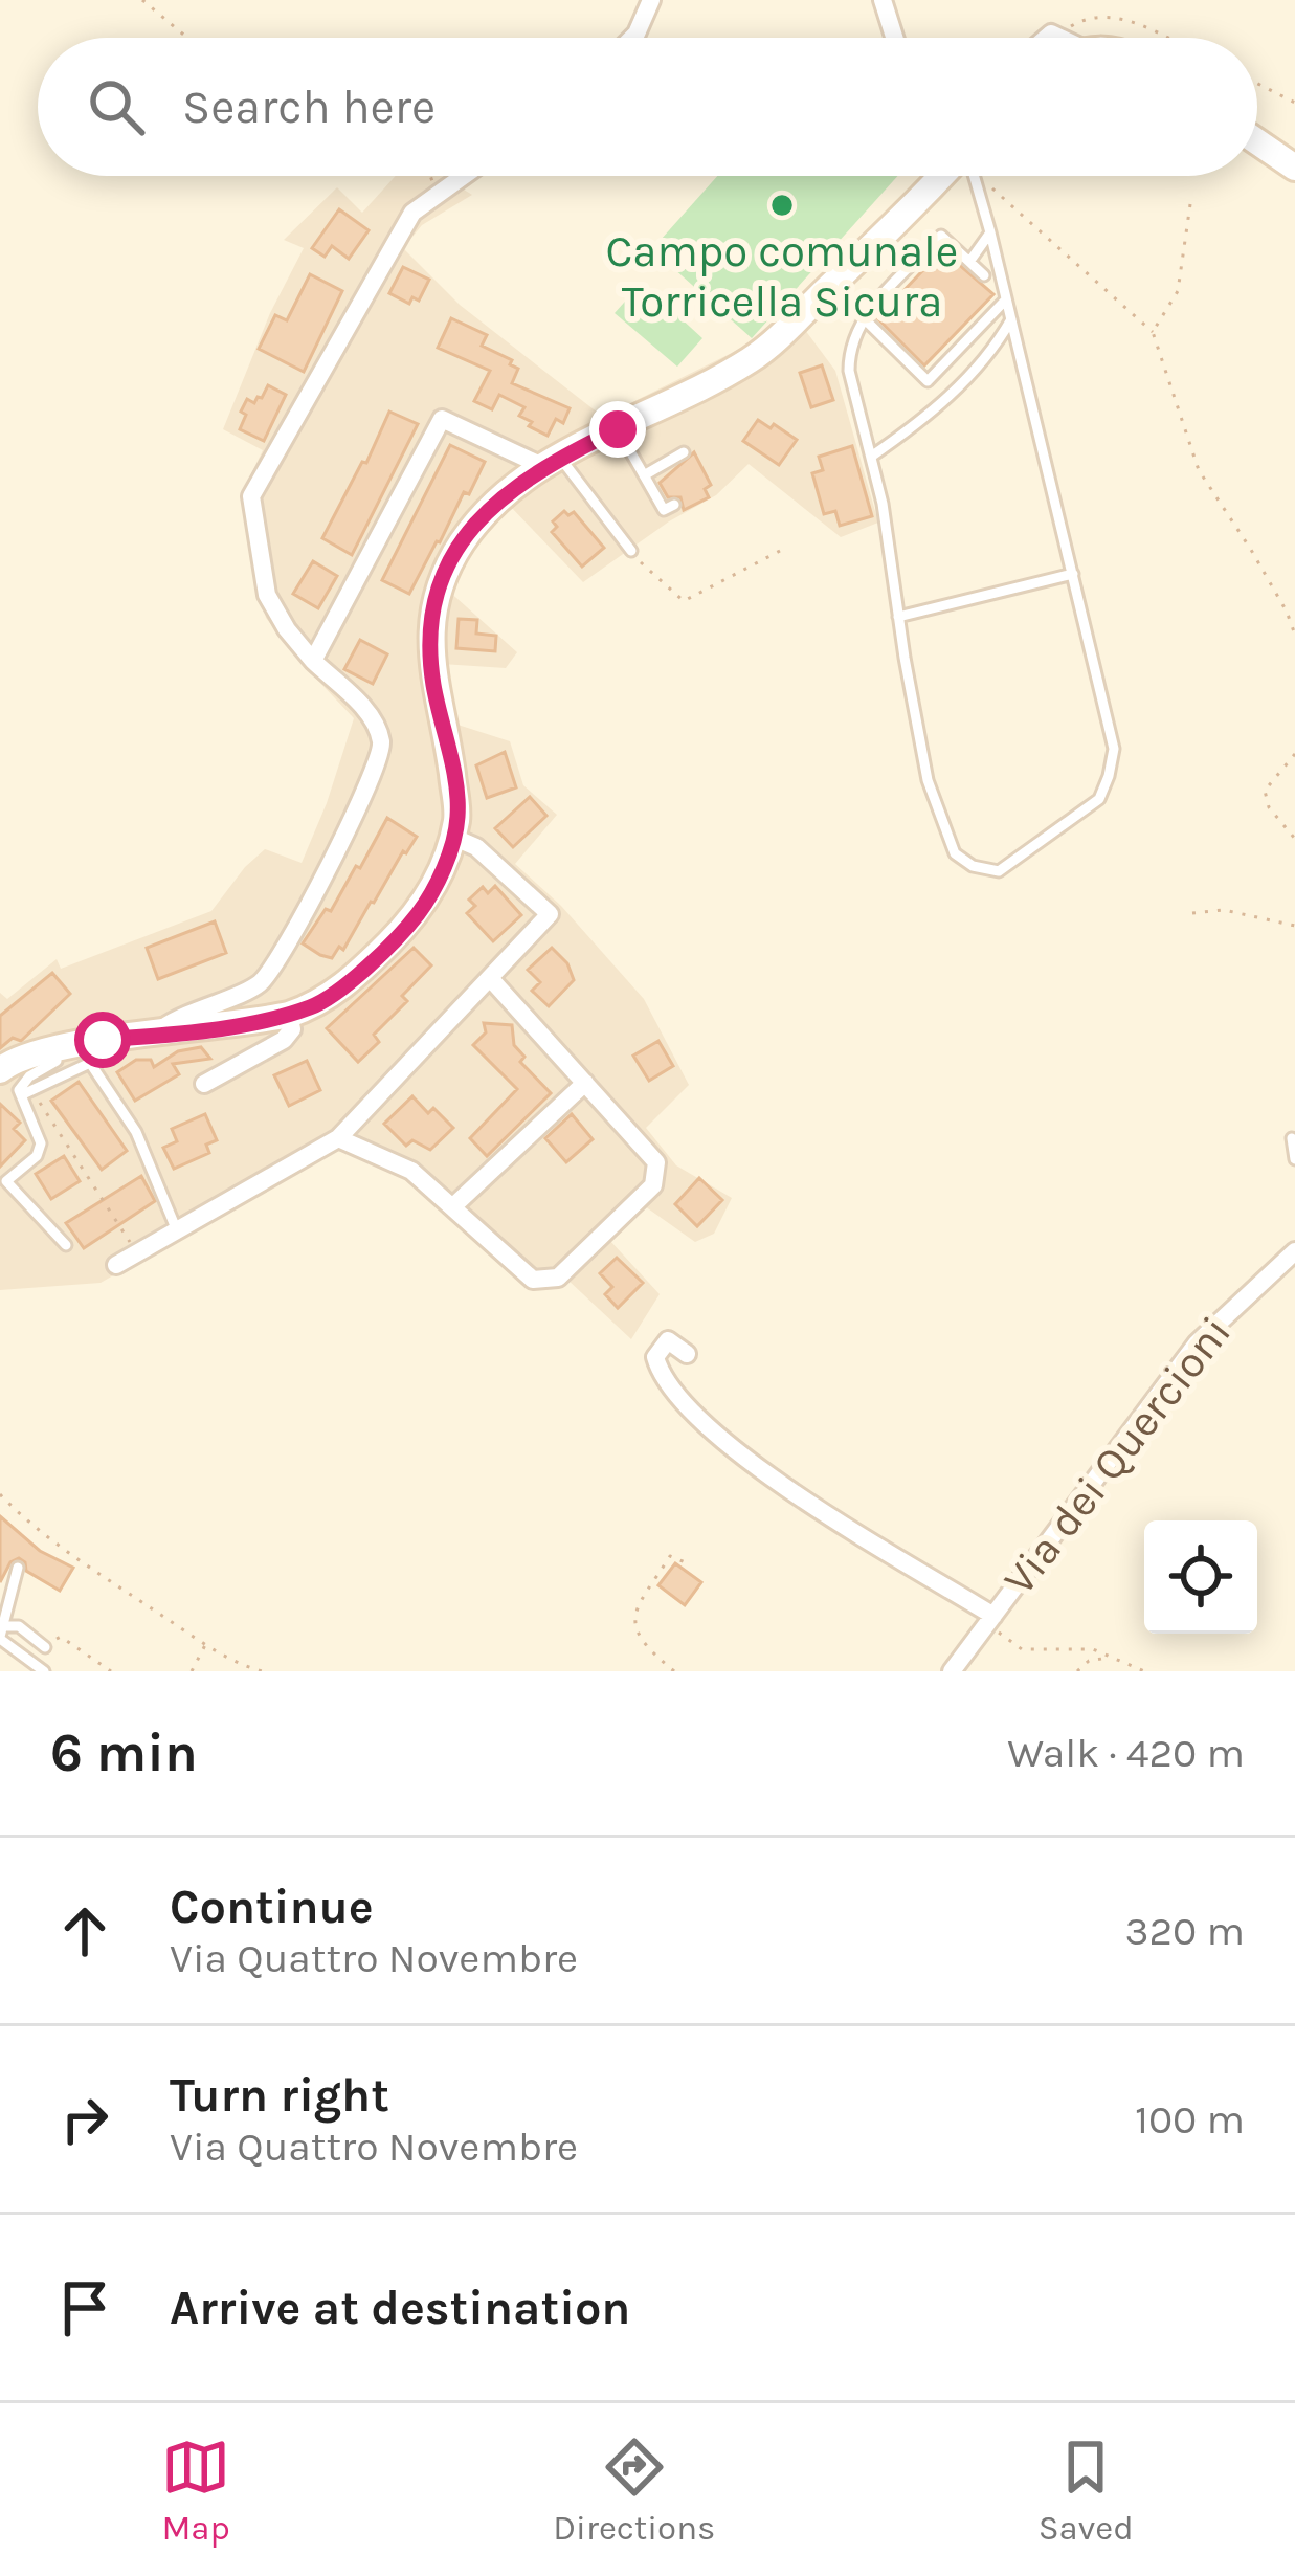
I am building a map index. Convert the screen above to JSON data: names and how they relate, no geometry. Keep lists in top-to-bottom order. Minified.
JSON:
{"streets":{"street":["Via dei Quercioni"]},"places":["Campo comunale Torricella Sicura"],"page":{"search":"Search here","heading":["6 min","Walk · 420 m"],"list":[["Continue","Via Quattro Novembre","320 m"],["Turn right","Via Quattro Novembre","100 m"],"Arrive at destination"],"nav":["Map","Directions","Saved"]}}
